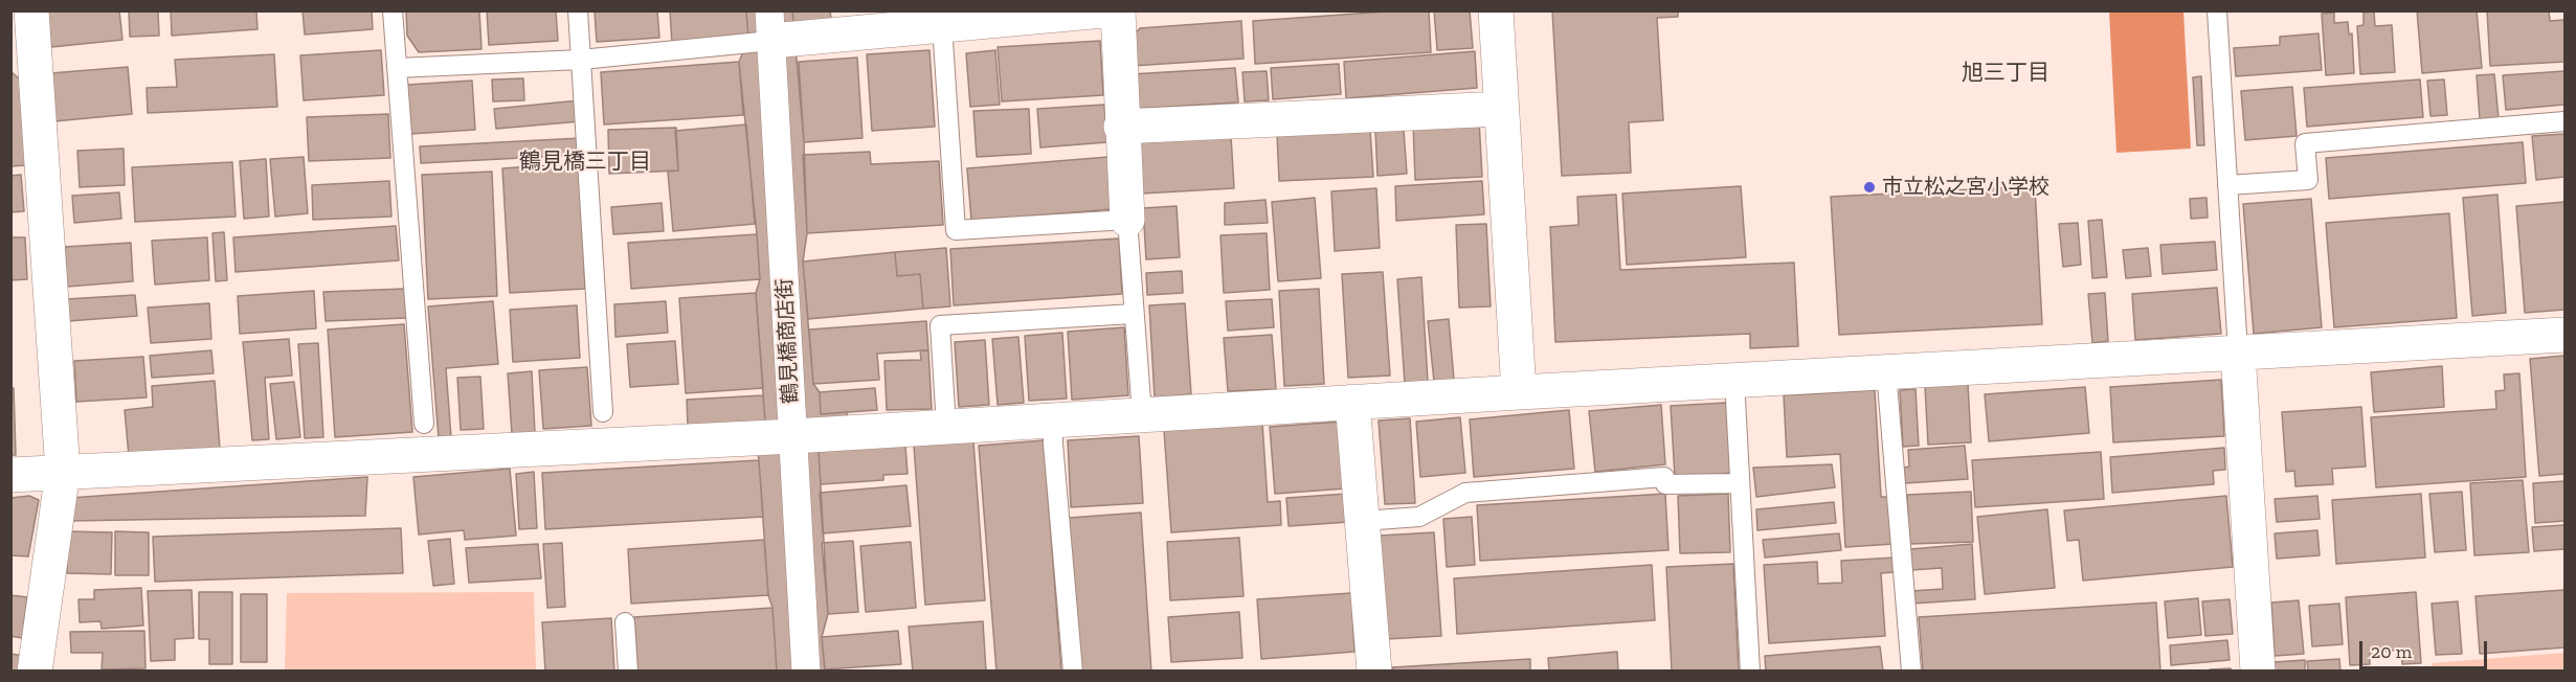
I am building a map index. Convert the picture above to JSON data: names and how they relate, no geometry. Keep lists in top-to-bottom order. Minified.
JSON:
{"streets":{"street":["鶴見橋商店街"]},"districts":["旭三丁目","鶴見橋三丁目"],"places":["市立松之宮小学校"],"scale_bar":"20 m"}
